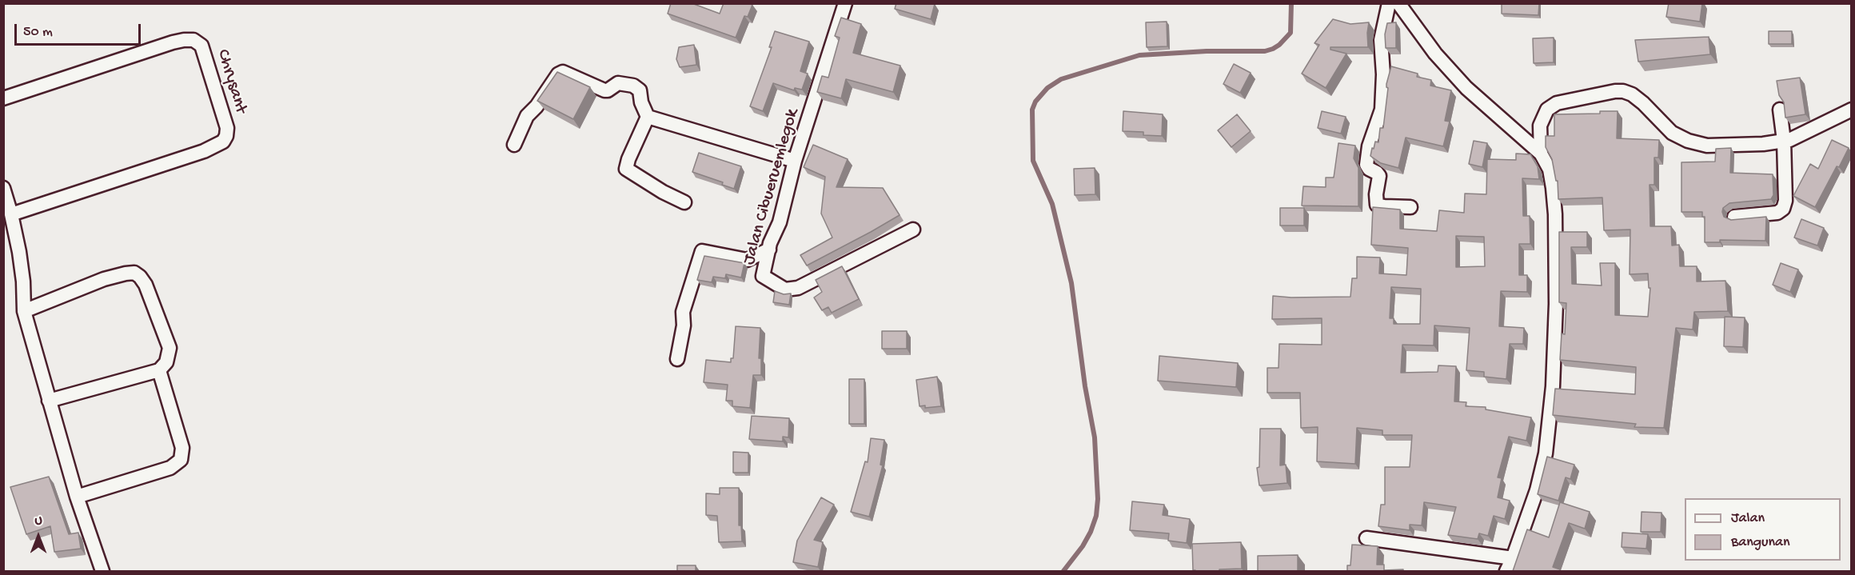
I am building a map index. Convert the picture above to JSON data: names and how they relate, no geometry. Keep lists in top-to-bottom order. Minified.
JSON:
{"streets":{"street":["Chrysant","Jalan Cibueruemlegok"]},"legend":["Jalan","Bangunan"],"scale_bar":"50 m","north":"top"}
